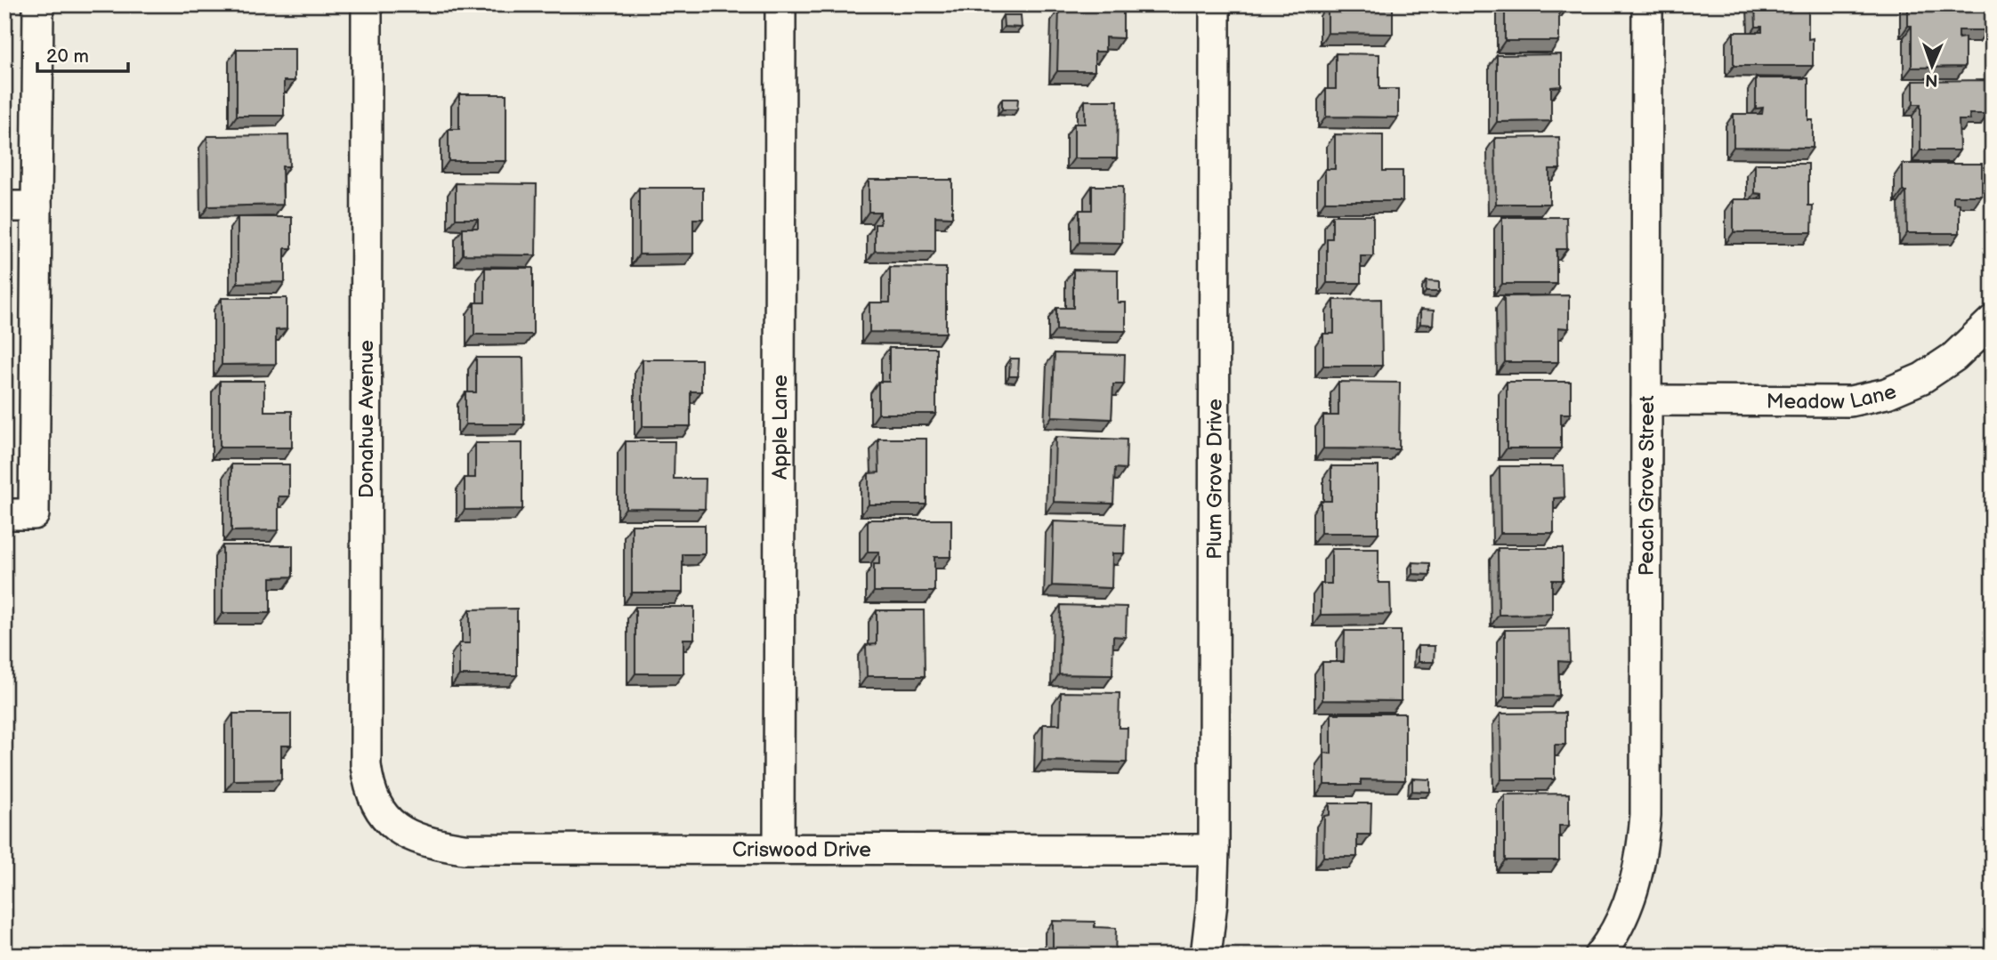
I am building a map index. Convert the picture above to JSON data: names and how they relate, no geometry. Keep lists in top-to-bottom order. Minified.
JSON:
{"streets":{"street":["Meadow Lane","Donahue Avenue","Apple Lane","Plum Grove Drive","Peach Grove Street","Criswood Drive"]},"crossings":[["Meadow Lane","Peach Grove Street"],["Donahue Avenue","Criswood Drive"],["Apple Lane","Criswood Drive"],["Plum Grove Drive","Criswood Drive"]],"scale_bar":"20 m","north":"bottom"}
